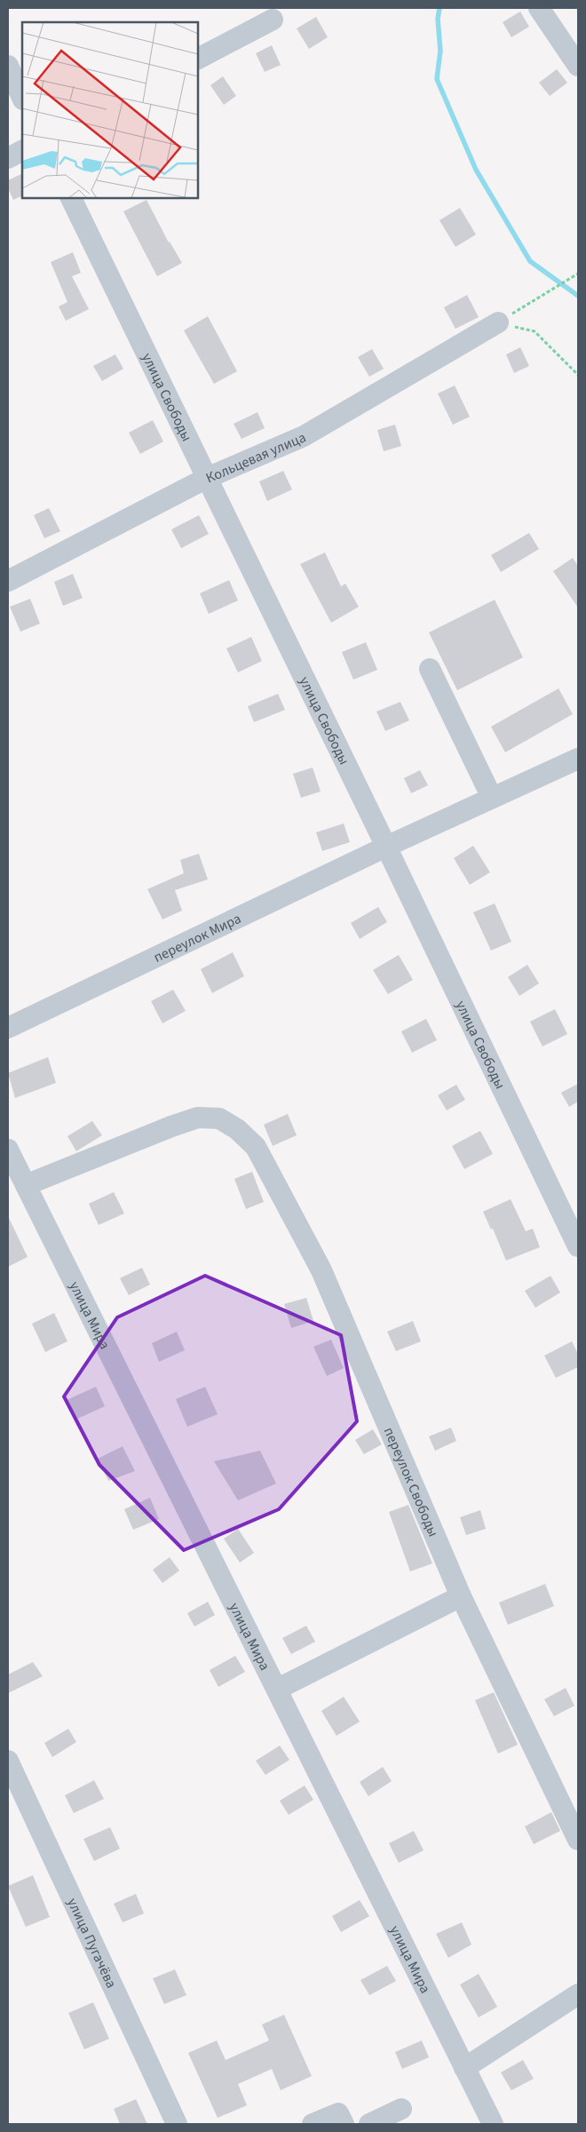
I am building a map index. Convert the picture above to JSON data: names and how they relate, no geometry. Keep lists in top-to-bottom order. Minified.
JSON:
{"streets":{"street":["улица Свободы","Кольцевая улица","переулок Мира","улица Мира","переулок Свободы","улица Пугачёва"]},"crossings":[["улица Свободы","Кольцевая улица"],["улица Свободы","переулок Мира"],["улица Мира","переулок Свободы"]]}
